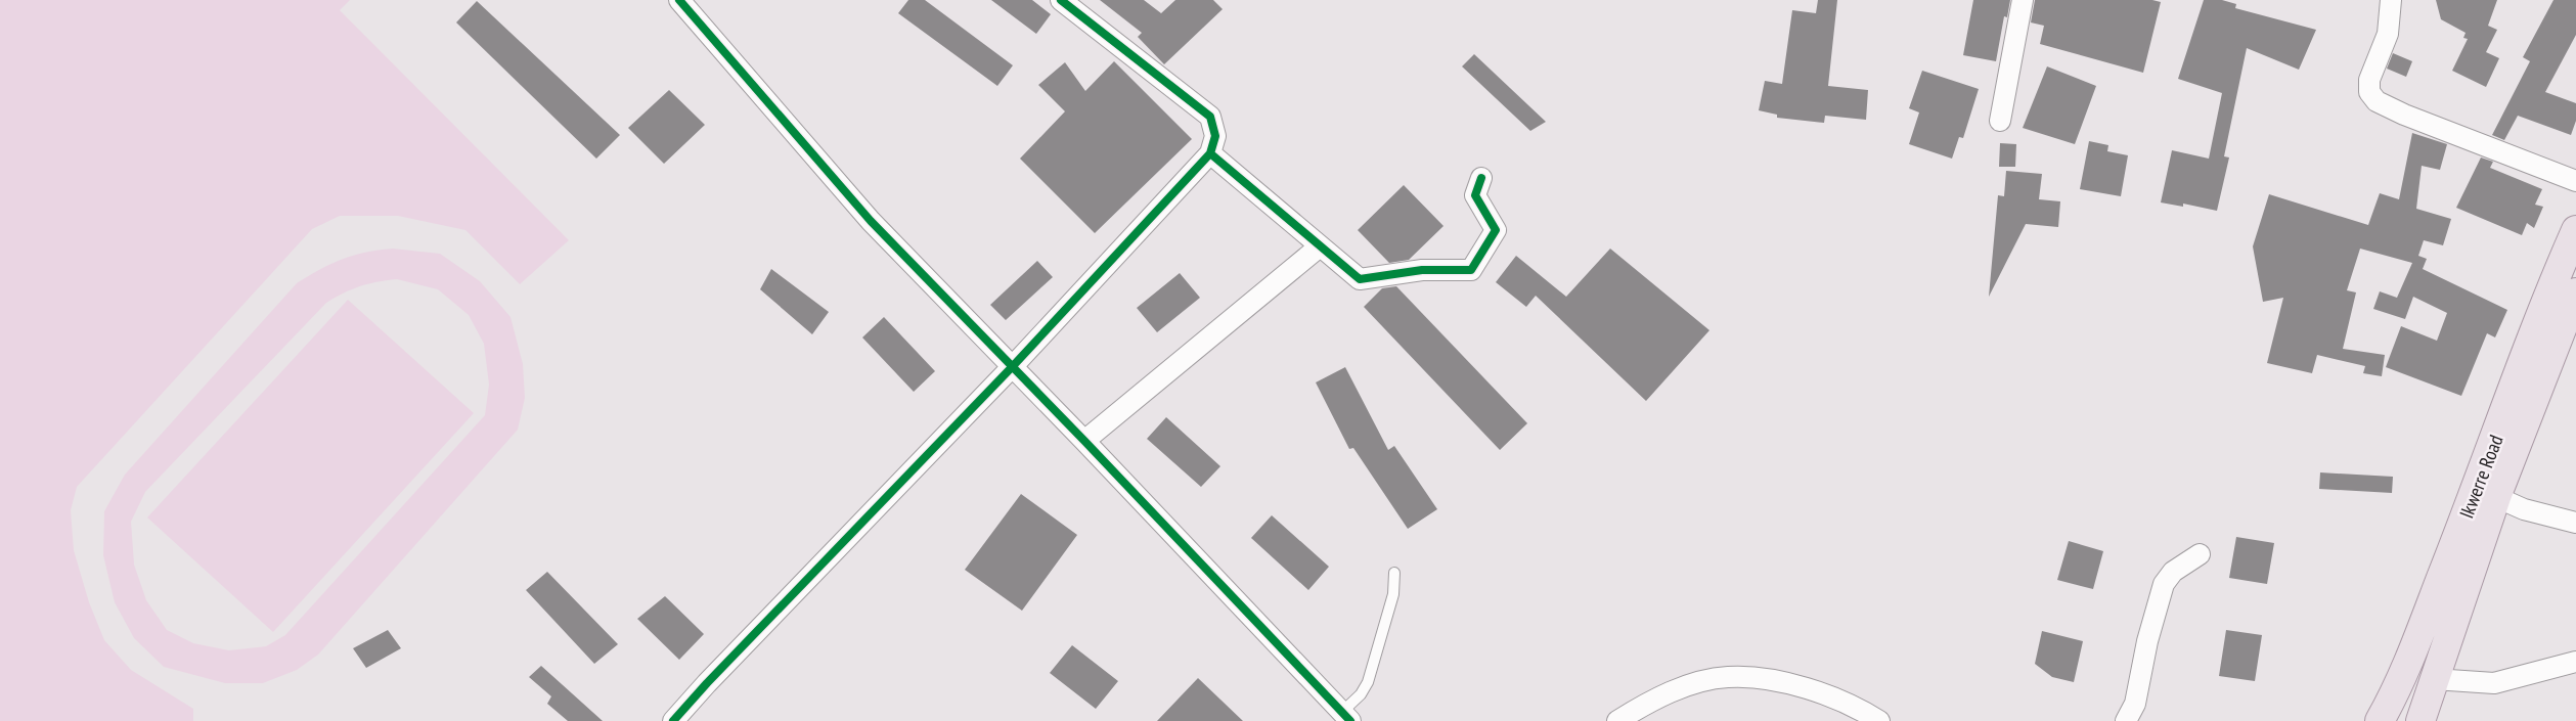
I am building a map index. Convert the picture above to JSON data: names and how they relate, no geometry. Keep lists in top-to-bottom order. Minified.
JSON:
{"streets":{"main road":["Ikwerre Road"]}}
